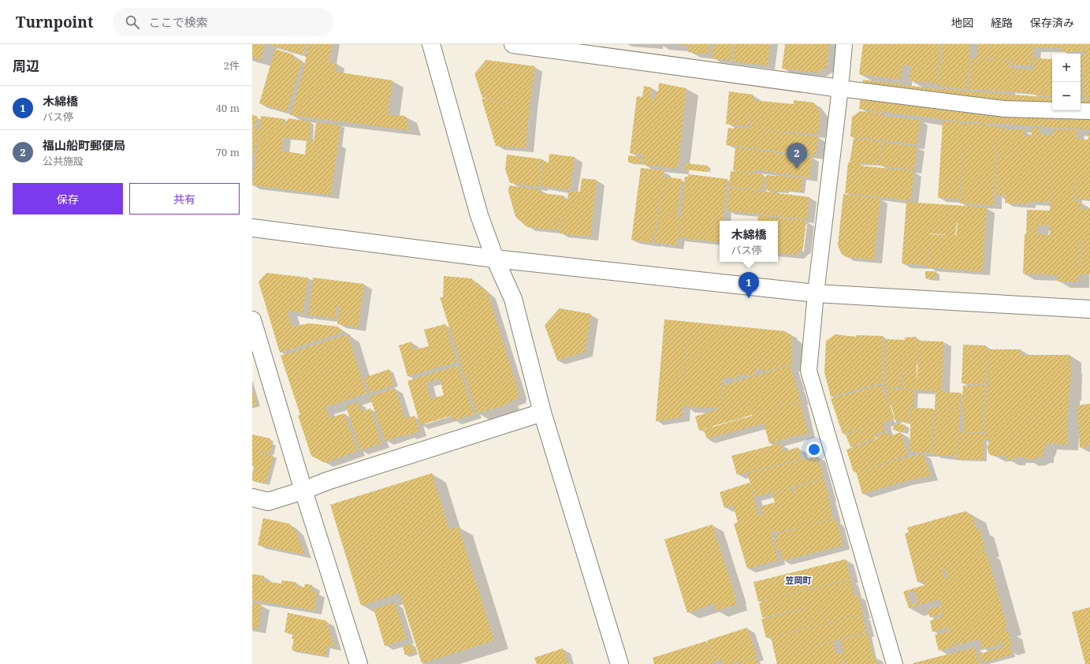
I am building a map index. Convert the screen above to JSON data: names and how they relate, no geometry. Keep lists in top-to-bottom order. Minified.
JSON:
{"districts":["笠岡町"],"page":{"header":"Turnpoint","search":"ここで検索","nav":["地図","経路","保存済み"],"heading":["周辺","2件"],"map_buttons":["+","−"],"list":[{"mark":"1","name":"木綿橋","note":"バス停","value":"40 m"},{"mark":"2","name":"福山船町郵便局","note":"公共施設","value":"70 m"}],"pins":["2","1"],"buttons":["保存","共有"],"popup":["木綿橋","バス停"]}}
